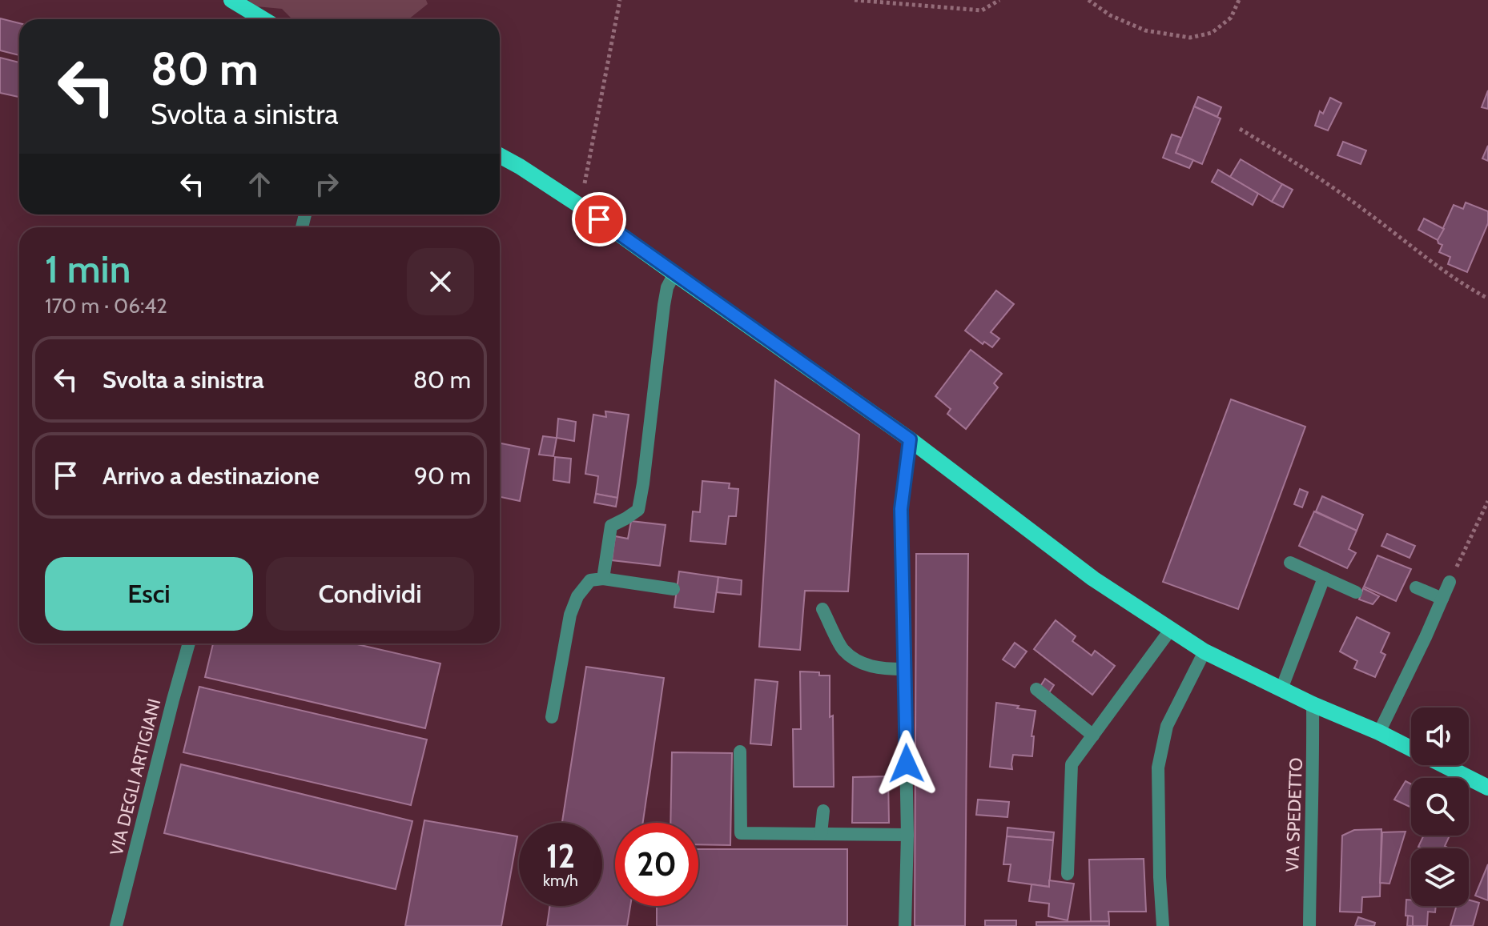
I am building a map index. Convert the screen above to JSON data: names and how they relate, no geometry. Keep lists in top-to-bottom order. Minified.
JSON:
{"streets":{"street":["VIA DEGLI ARTIGIANI","VIA SPEDETTO"]},"page":{"turn":["80 m","Svolta a sinistra"],"heading":["1 min","170 m · 06:42"],"list":[{"name":"Svolta a sinistra","value":"80 m"},{"name":"Arrivo a destinazione","value":"90 m"}],"buttons":["Esci","Condividi"],"speed":"12 km/h","limit":"20"}}
